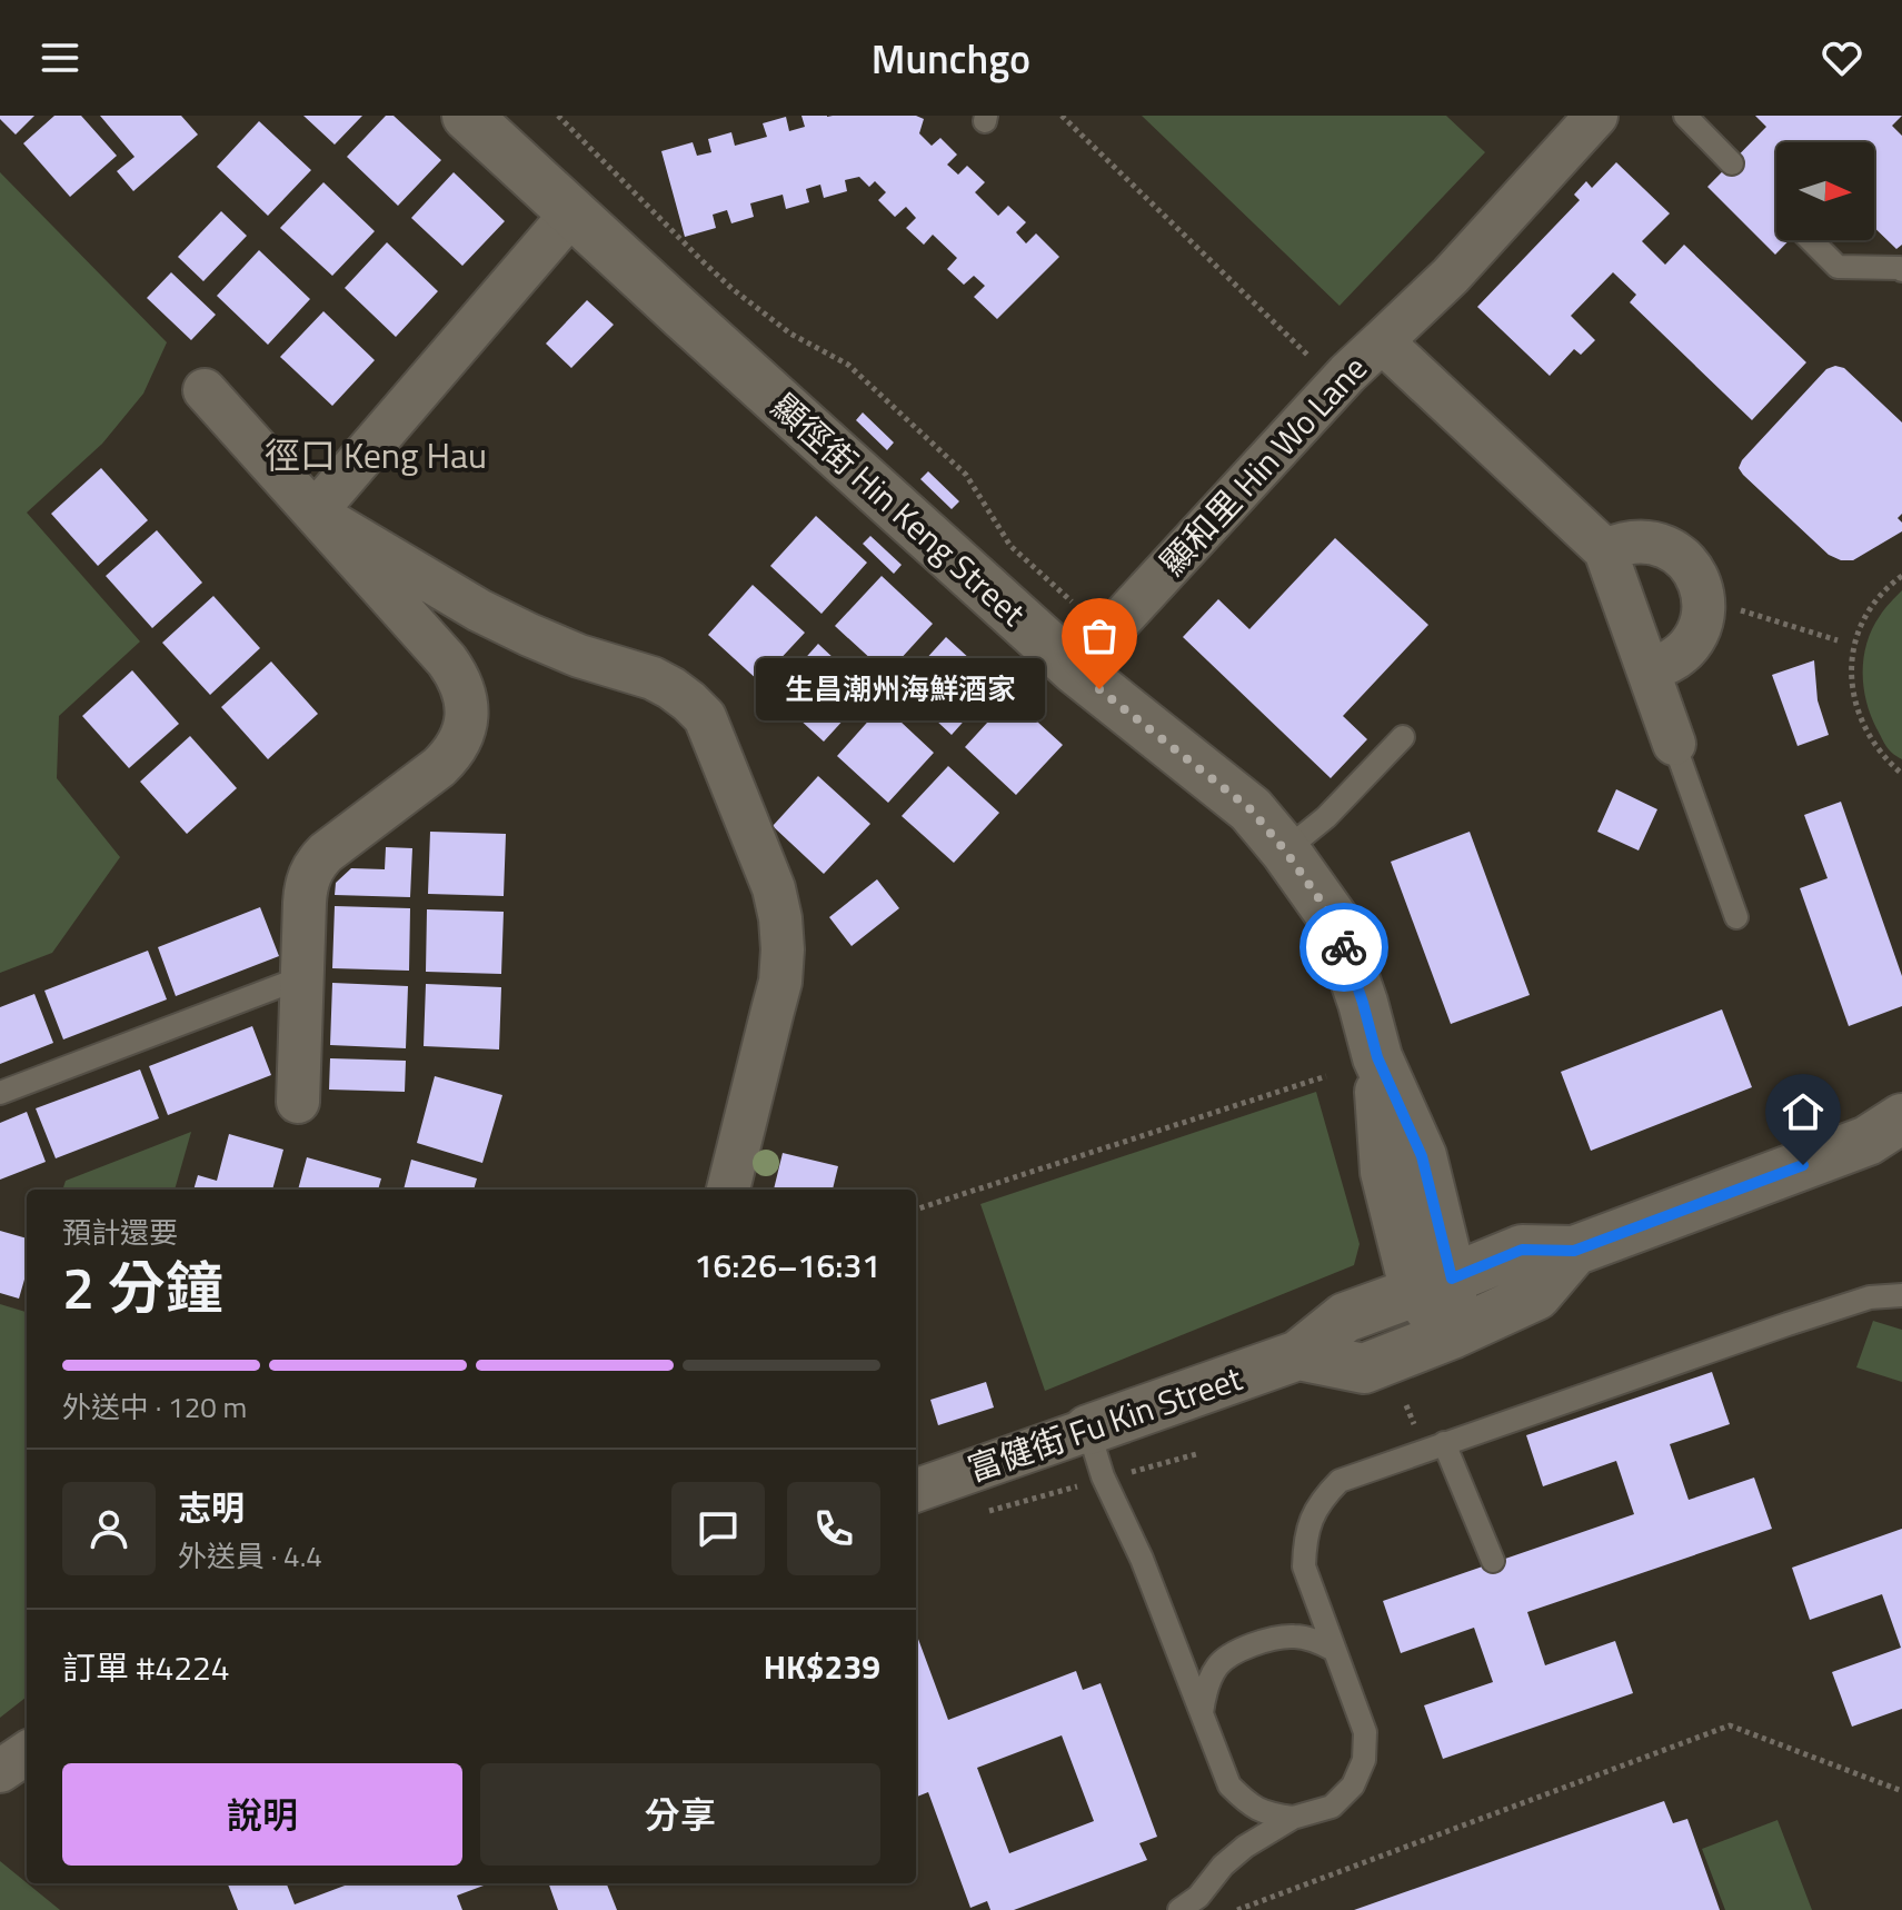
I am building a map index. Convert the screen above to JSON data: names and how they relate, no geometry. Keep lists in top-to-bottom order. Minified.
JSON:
{"streets":{"street":["顯和里 Hin Wo Lane","顯徑街 Hin Keng Street","富健街 Fu Kin Street"]},"crossings":[["顯和里 Hin Wo Lane","顯徑街 Hin Keng Street"],["顯徑街 Hin Keng Street","富健街 Fu Kin Street"]],"districts":["徑口 Keng Hau"],"places":["生昌潮州海鮮酒家"],"north":"right","page":{"header":"Munchgo","bubble":"生昌潮州海鮮酒家","heading":["2 分鐘","預計還要","16:26–16:31"],"panel":["志明","外送員 · 4.4","訂單 #4224","HK$239"],"bar":"外送中 · 120 m","buttons":["說明","分享"]}}
